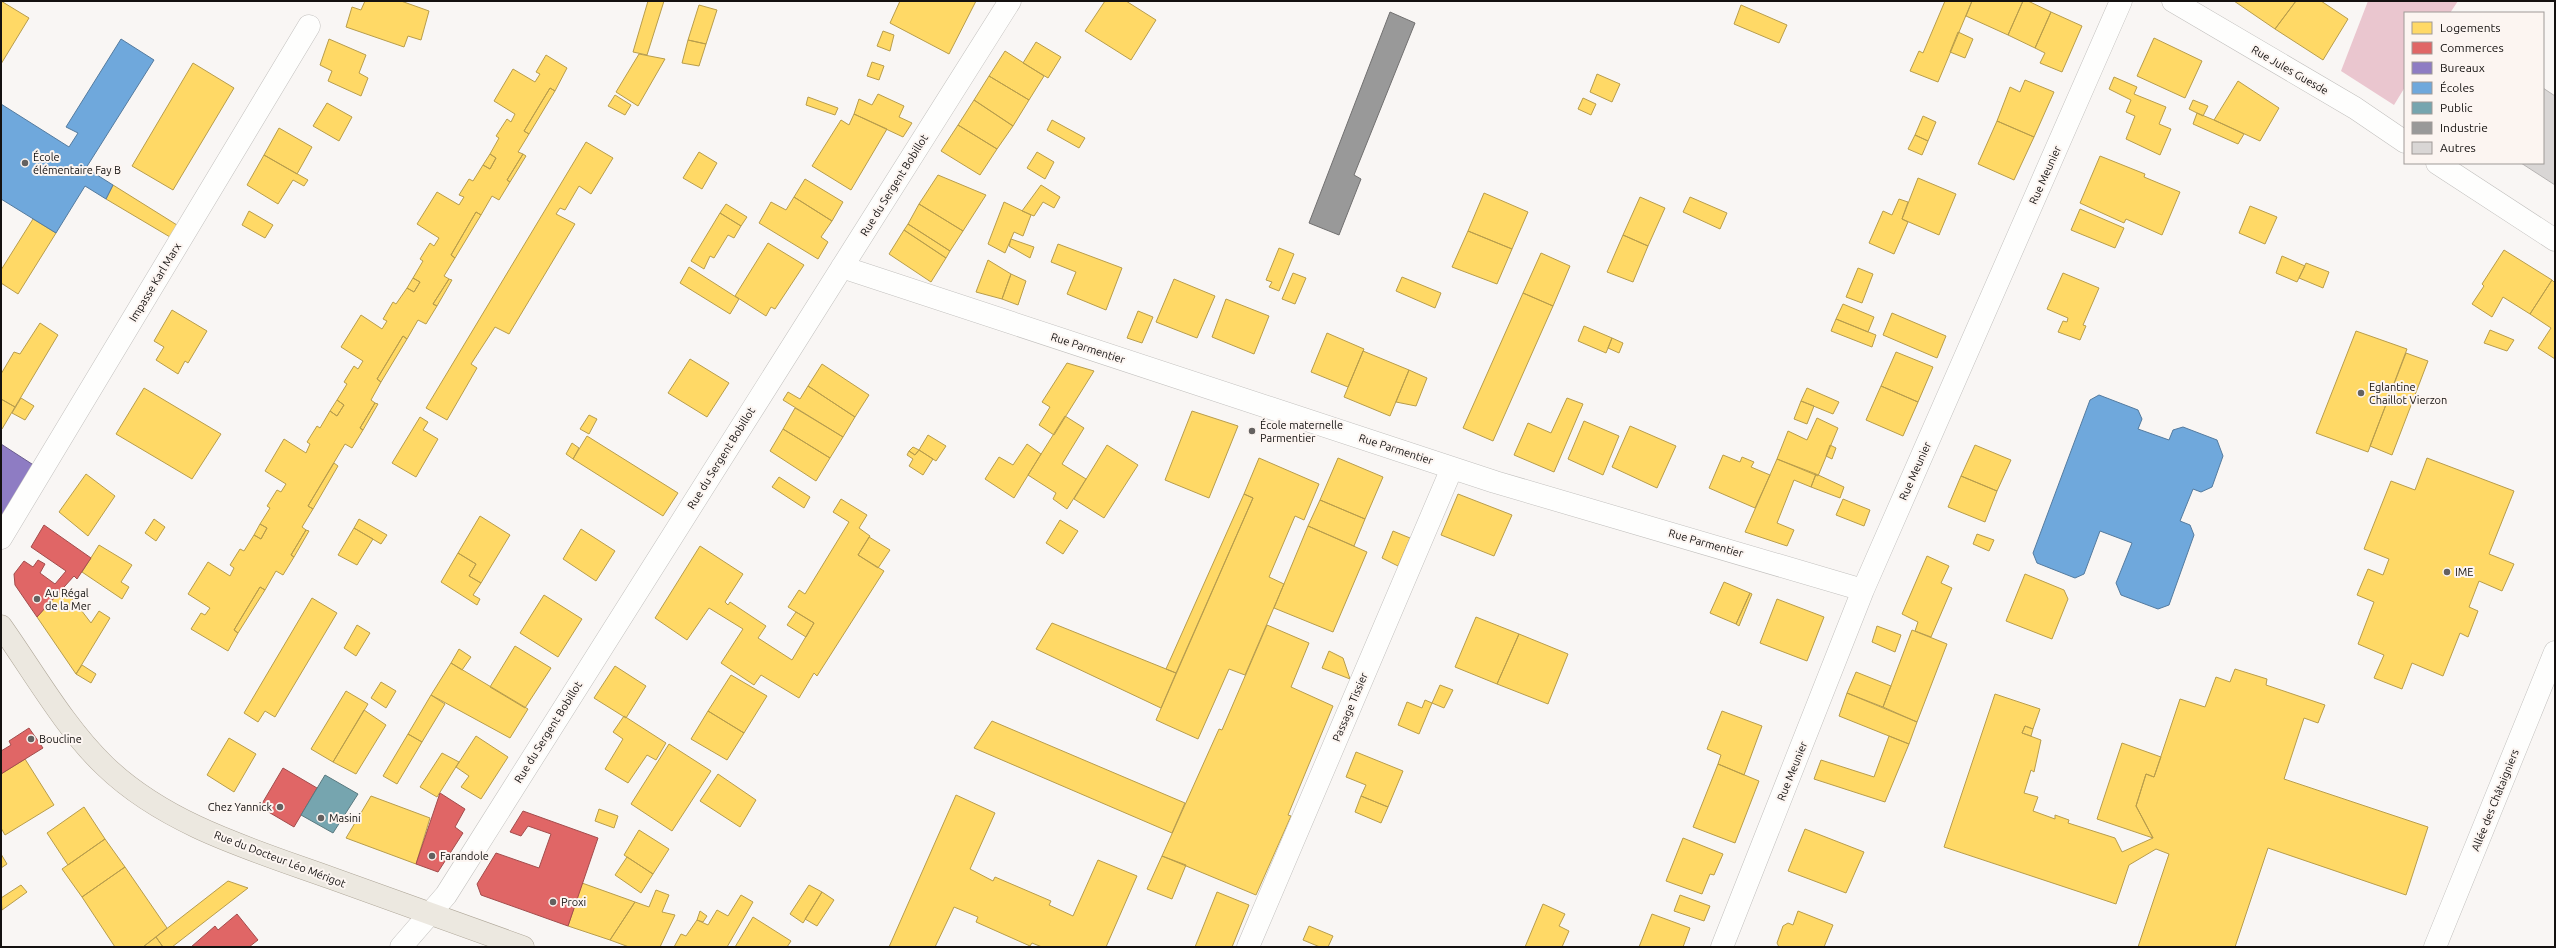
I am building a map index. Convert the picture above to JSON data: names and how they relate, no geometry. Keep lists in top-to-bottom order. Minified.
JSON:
{"streets":{"main road":["Rue du Docteur Léo Mérigot"],"street":["Rue Jules Guesde","Rue Meunier","Rue du Sergent Bobillot","Impasse Karl Marx","Rue Parmentier","Passage Tissier","Allée des Châtaigniers"]},"crossings":[["Rue Meunier","Rue Parmentier"],["Rue du Sergent Bobillot","Rue Parmentier"],["Rue du Sergent Bobillot","Rue du Docteur Léo Mérigot"],["Rue Parmentier","Passage Tissier"]],"places":["École élémentaire Fay B","Eglantine Chaillot Vierzon","École maternelle Parmentier","IME","Au Régal de la Mer","Boucline","Chez Yannick","Masini","Farandole","Proxi"],"legend":["Logements","Commerces","Bureaux","Écoles","Public","Industrie","Autres"]}
